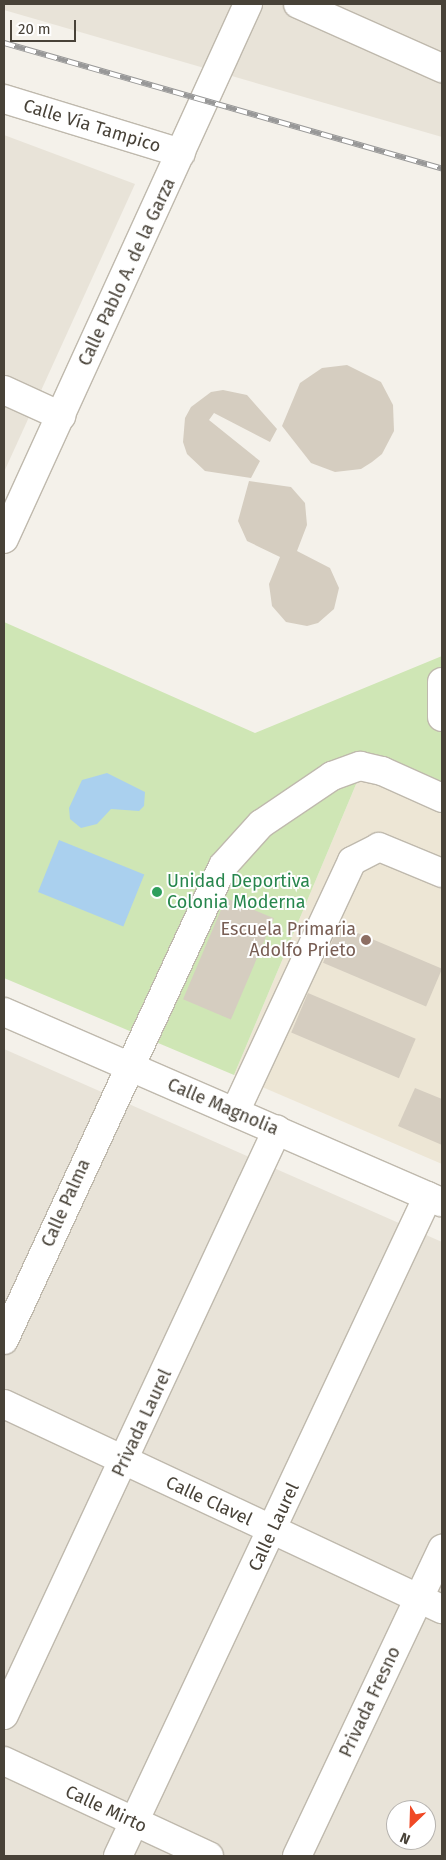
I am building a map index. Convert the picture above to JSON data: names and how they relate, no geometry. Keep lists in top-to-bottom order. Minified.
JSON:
{"streets":{"street":["Calle Vía Tampico","Calle Pablo A. de la Garza","Calle Magnolia","Calle Palma","Privada Laurel","Calle Clavel","Calle Laurel","Privada Fresno","Calle Mirto"]},"crossings":[["Calle Vía Tampico","Calle Pablo A. de la Garza"],["Calle Magnolia","Calle Palma"],["Calle Magnolia","Privada Laurel"],["Calle Magnolia","Calle Laurel"],["Privada Laurel","Calle Clavel"],["Calle Clavel","Calle Laurel"],["Calle Clavel","Privada Fresno"],["Calle Laurel","Calle Mirto"]],"places":["Unidad Deportiva Colonia Moderna","Escuela Primaria Adolfo Prieto"],"scale_bar":"20 m","north":"bottom left"}
